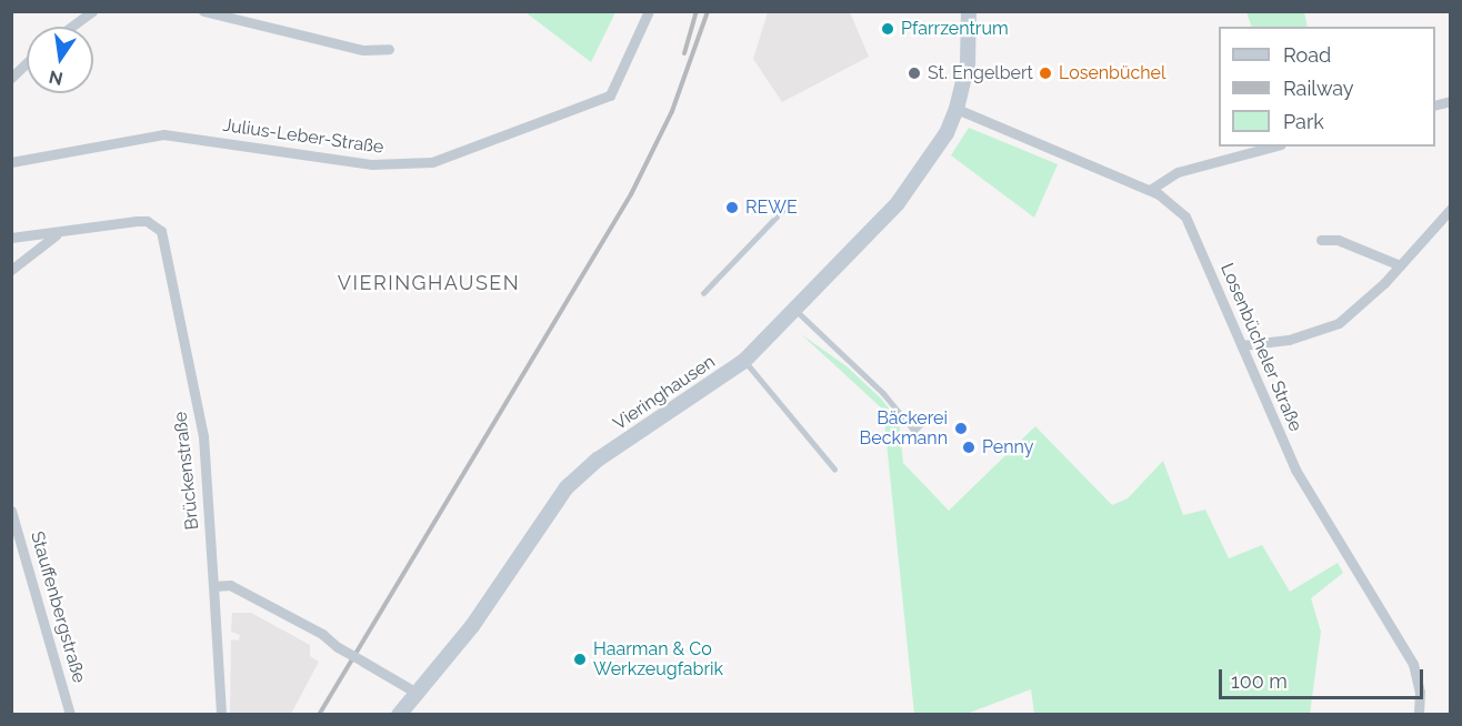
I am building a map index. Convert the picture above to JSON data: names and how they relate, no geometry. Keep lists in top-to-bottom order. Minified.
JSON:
{"streets":{"main road":["Vieringhausen"],"street":["Julius-Leber-Straße","Losenbücheler Straße","Brückenstraße","Stauffenbergstraße"]},"crossings":[["Losenbücheler Straße","Vieringhausen"]],"districts":["VIERINGHAUSEN"],"places":["Pfarrzentrum","St. Engelbert","Losenbüchel","REWE","Bäckerei Beckmann","Penny","Haarman & Co Werkzeugfabrik"],"legend":["Road","Railway","Park"],"scale_bar":"100 m","north":"bottom"}
